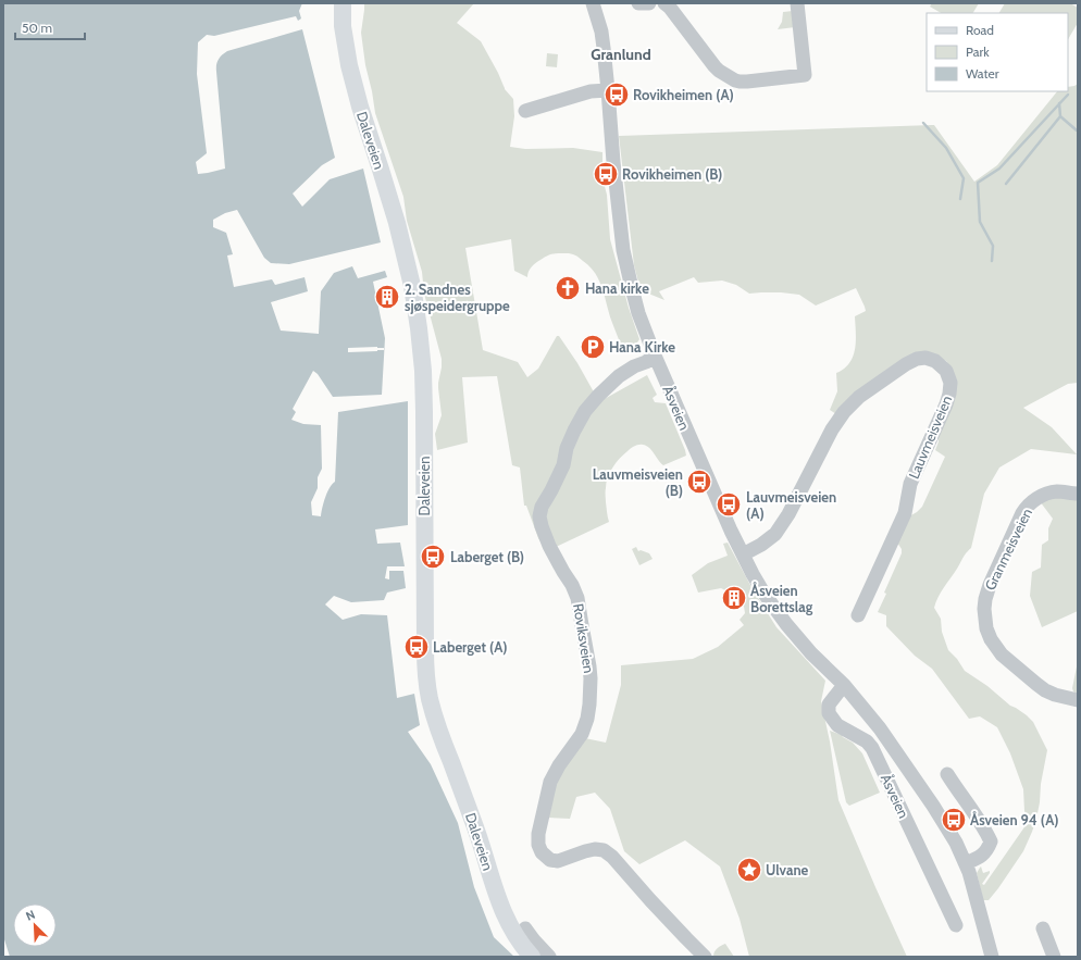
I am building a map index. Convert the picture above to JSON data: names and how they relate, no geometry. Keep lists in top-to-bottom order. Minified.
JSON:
{"streets":{"main road":["Daleveien"],"street":["Åsveien","Lauvmeisveien","Granmeisveien","Roviksveien"]},"crossings":[["Åsveien","Lauvmeisveien"],["Åsveien","Roviksveien"]],"districts":["Granlund"],"places":{"bus stop":["Rovikheimen (A)","Rovikheimen (B)","Lauvmeisveien (B)","Lauvmeisveien (A)","Laberget (B)","Laberget (A)","Åsveien 94 (A)"],"church":["Hana kirke"],"building":["2. Sandnes sjøspeidergruppe","Åsveien Borettslag"],"parking":["Hana Kirke"],"place":["Ulvane"]},"legend":["Road","Park","Water"],"scale_bar":"50 m","north":"top left"}
